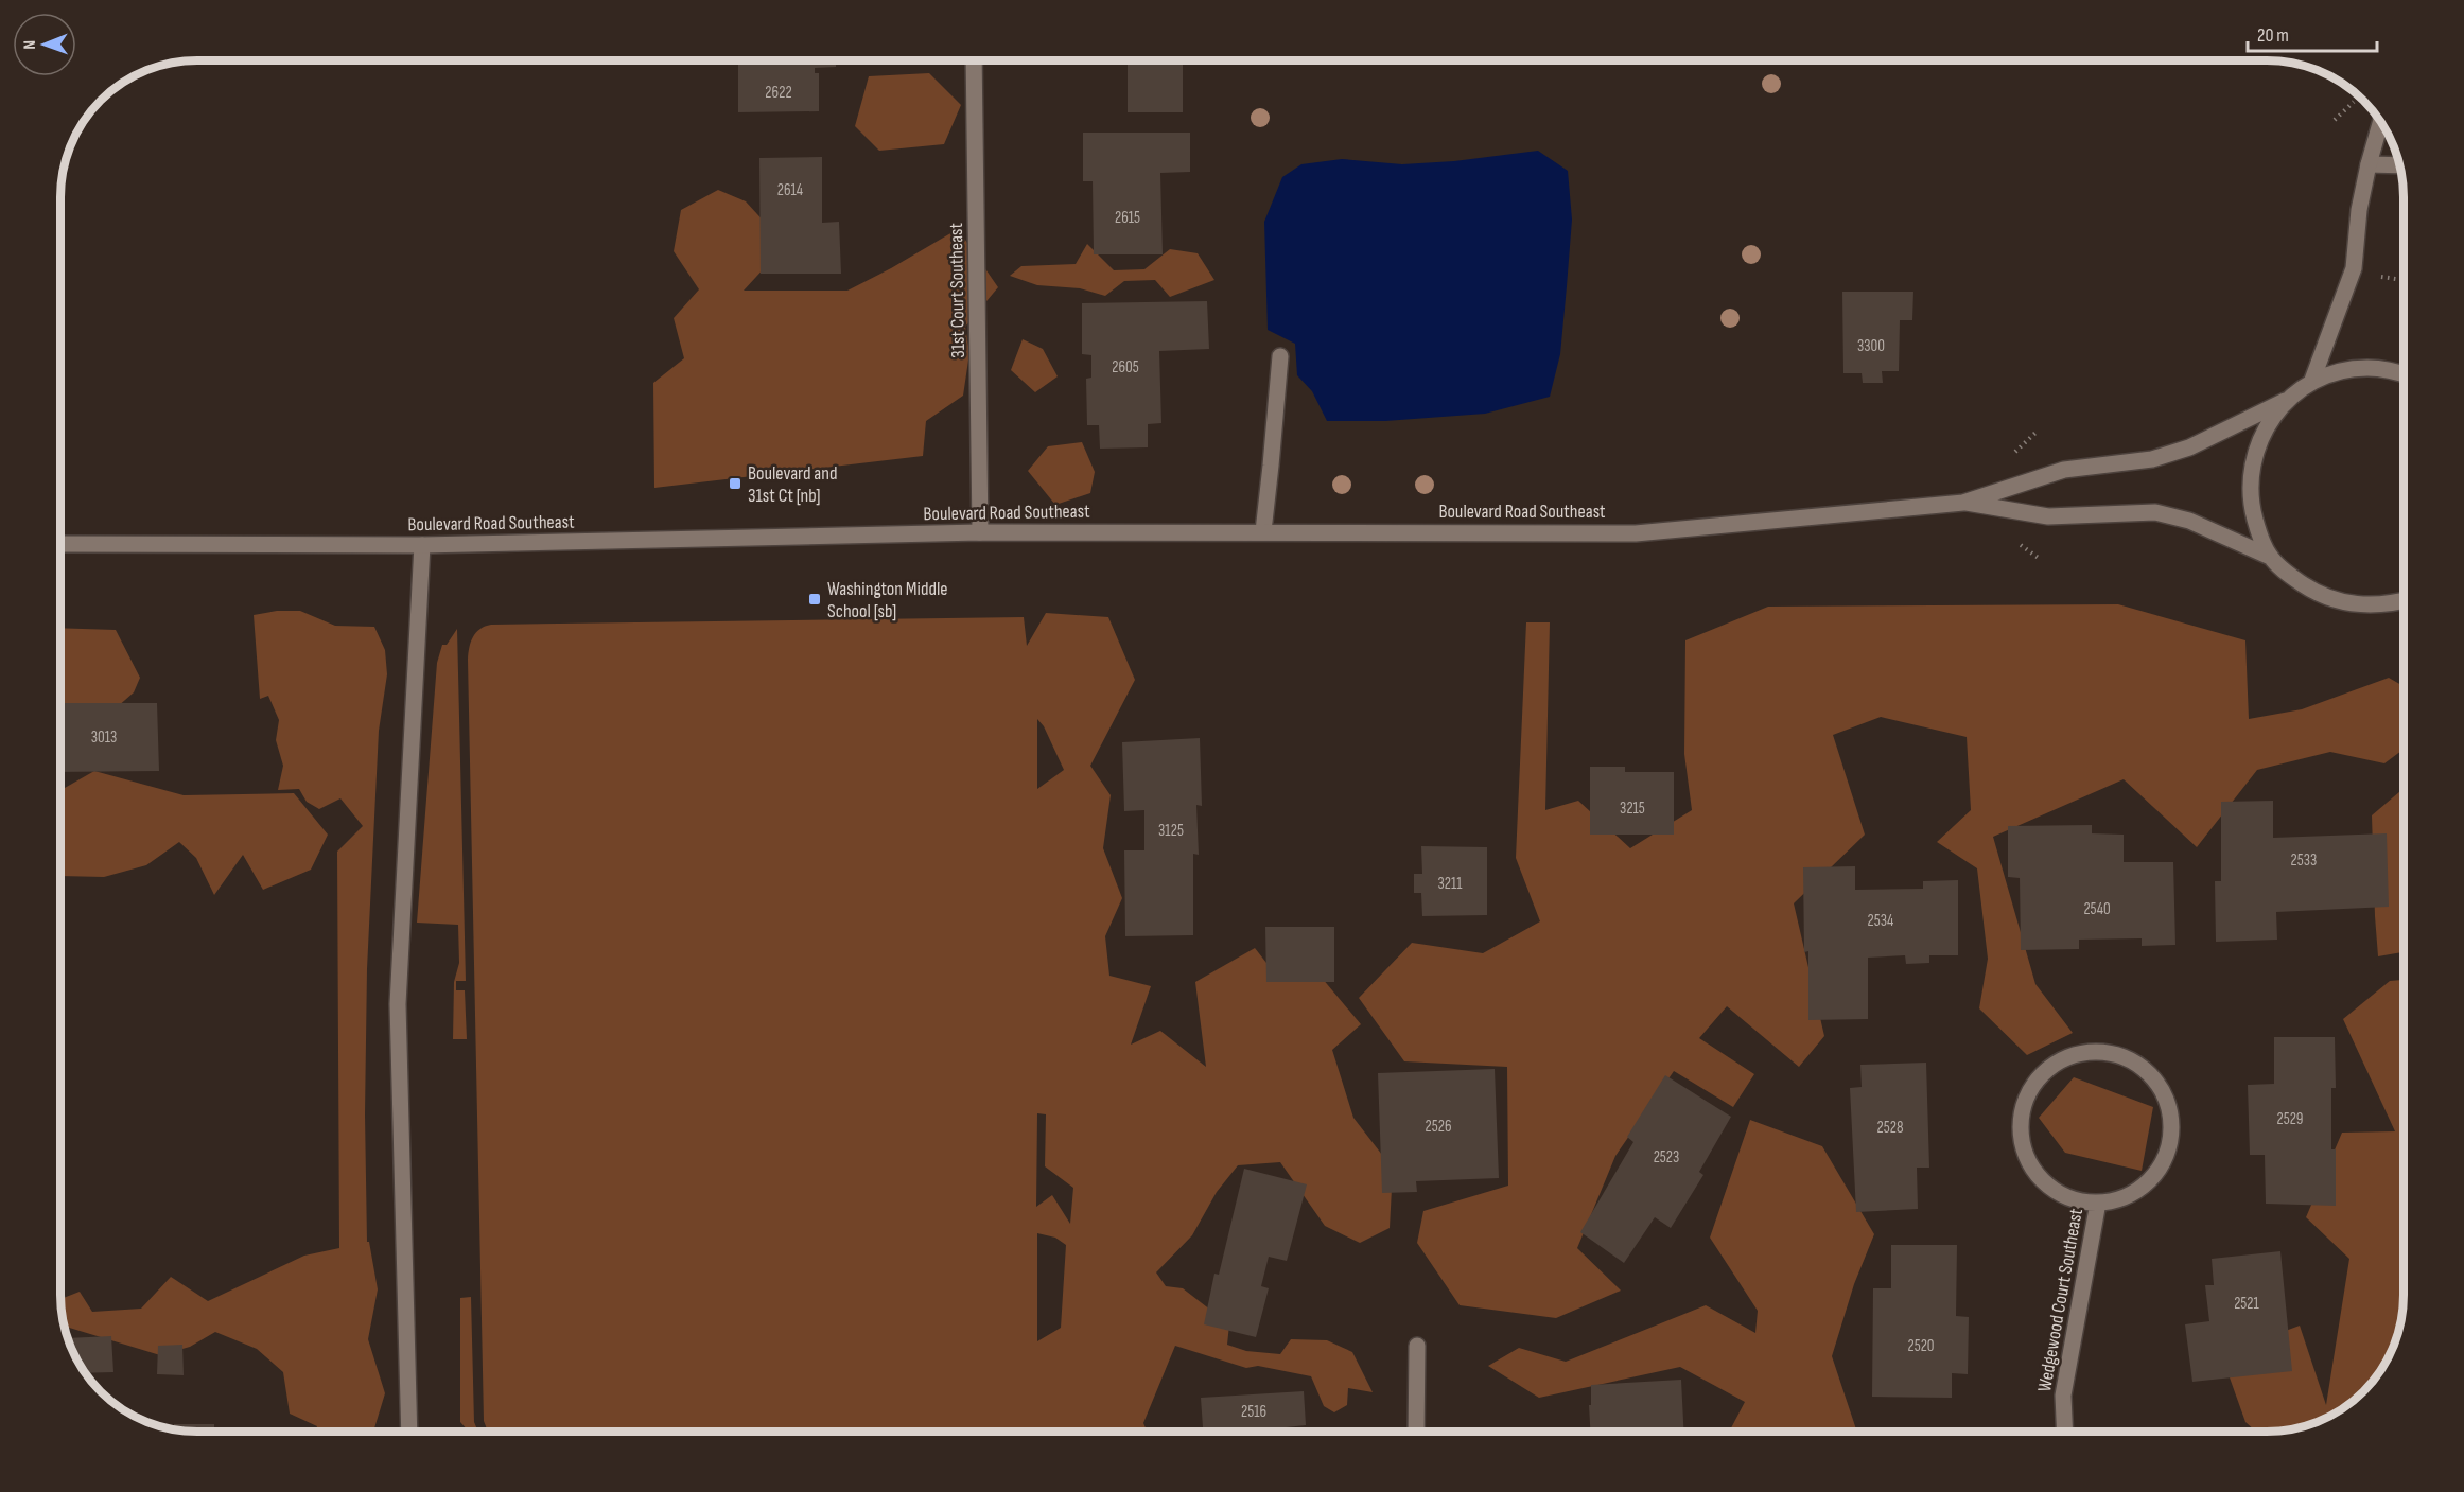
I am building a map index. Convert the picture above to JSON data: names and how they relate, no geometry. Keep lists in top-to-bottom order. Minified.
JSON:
{"streets":{"street":["31st Court Southeast","Boulevard Road Southeast","Wedgewood Court Southeast"]},"crossings":[["31st Court Southeast","Boulevard Road Southeast"]],"places":{"transit":["Boulevard and 31st Ct [nb]","Washington Middle School [sb]"]},"house_numbers":["2622","2614","2615","3300","2605","3013","3215","3125","2533","3211","2540","2534","2529","2526","2528","2523","2521","2520","2516"],"scale_bar":"20 m","north":"left"}
